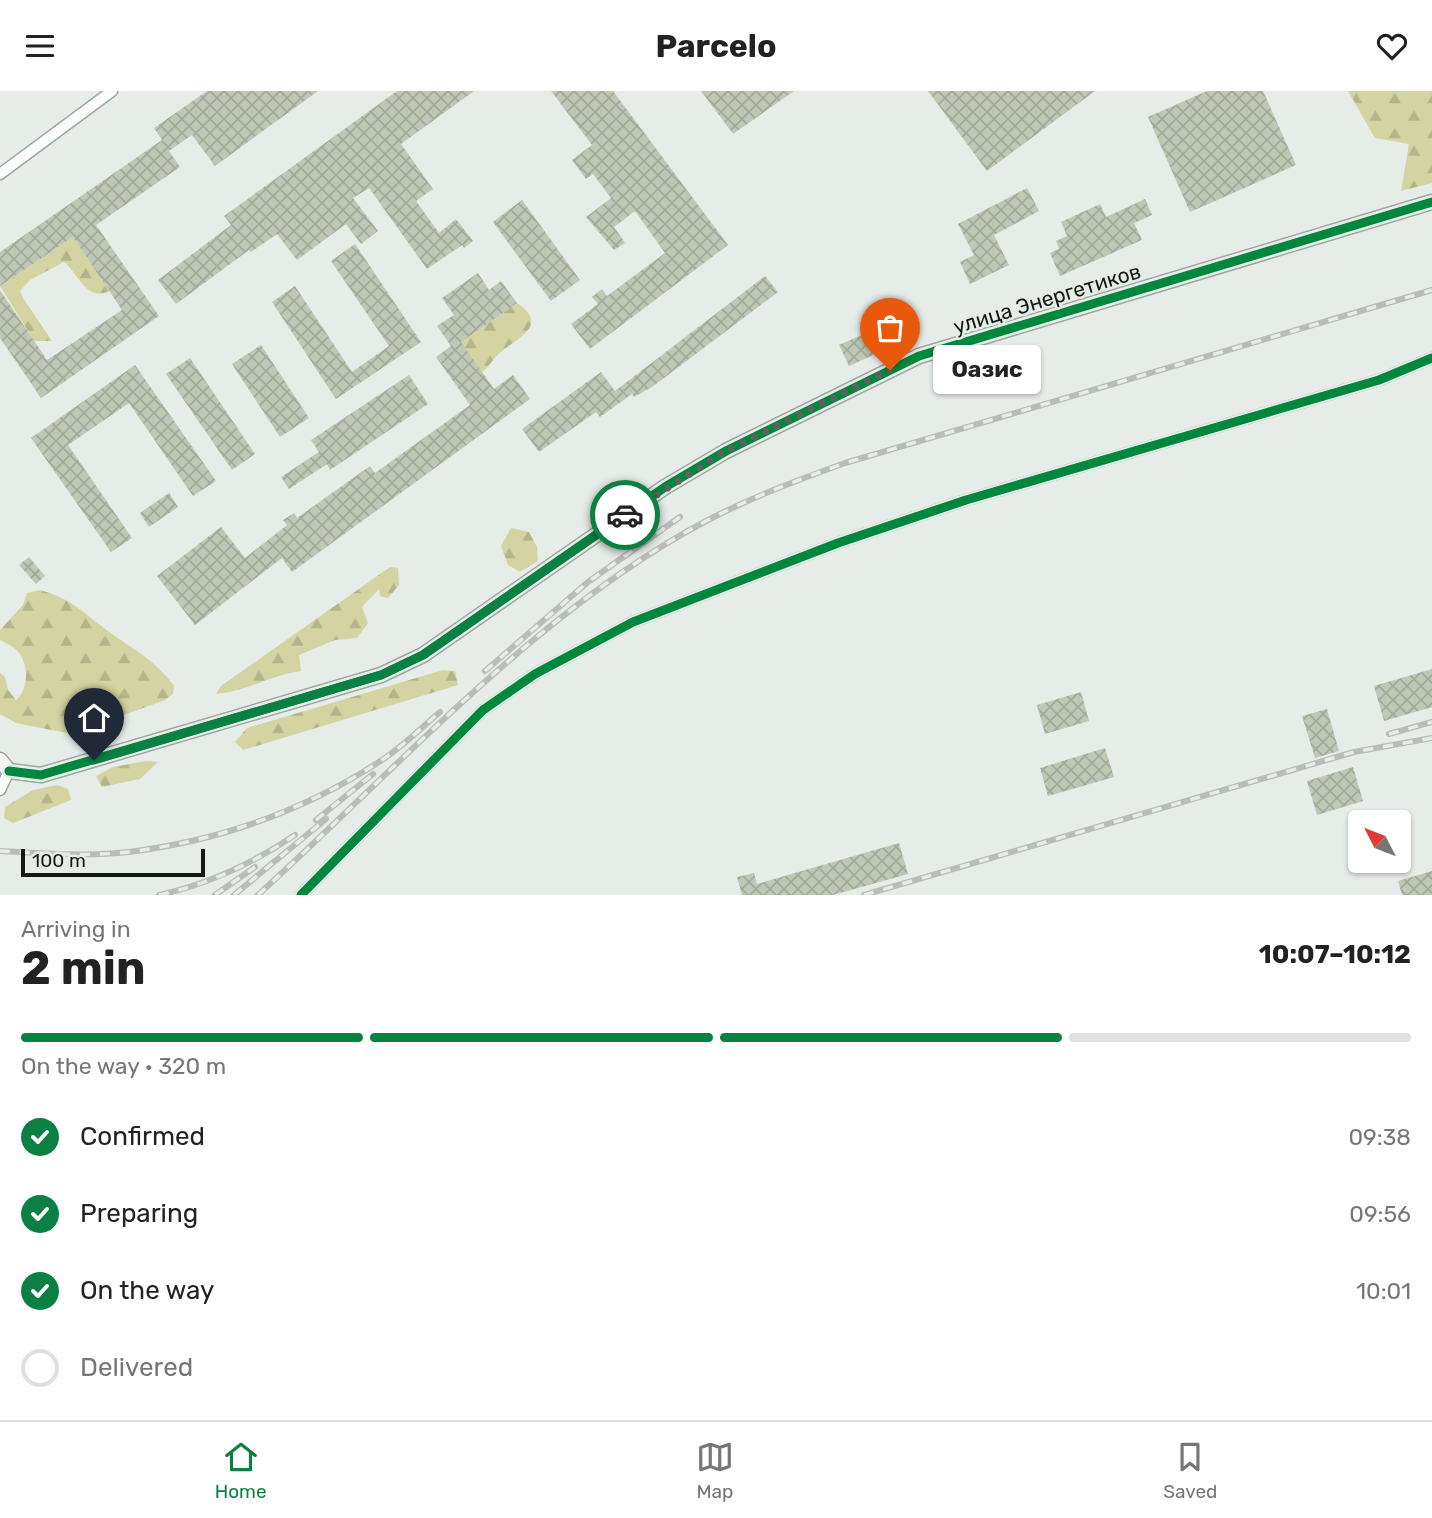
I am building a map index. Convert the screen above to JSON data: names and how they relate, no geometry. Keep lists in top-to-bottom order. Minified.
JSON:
{"streets":{"street":["улица Энергетиков"]},"places":["Оазис"],"scale_bar":"100 m","north":"top left","page":{"header":"Parcelo","bubble":"Оазис","scale":"100 m","heading":["2 min","Arriving in","10:07–10:12"],"bar":"On the way · 320 m","list":[["Confirmed","09:38"],["Preparing","09:56"],["On the way","10:01"],"Delivered"],"tabs":["Home","Map","Saved"]}}
